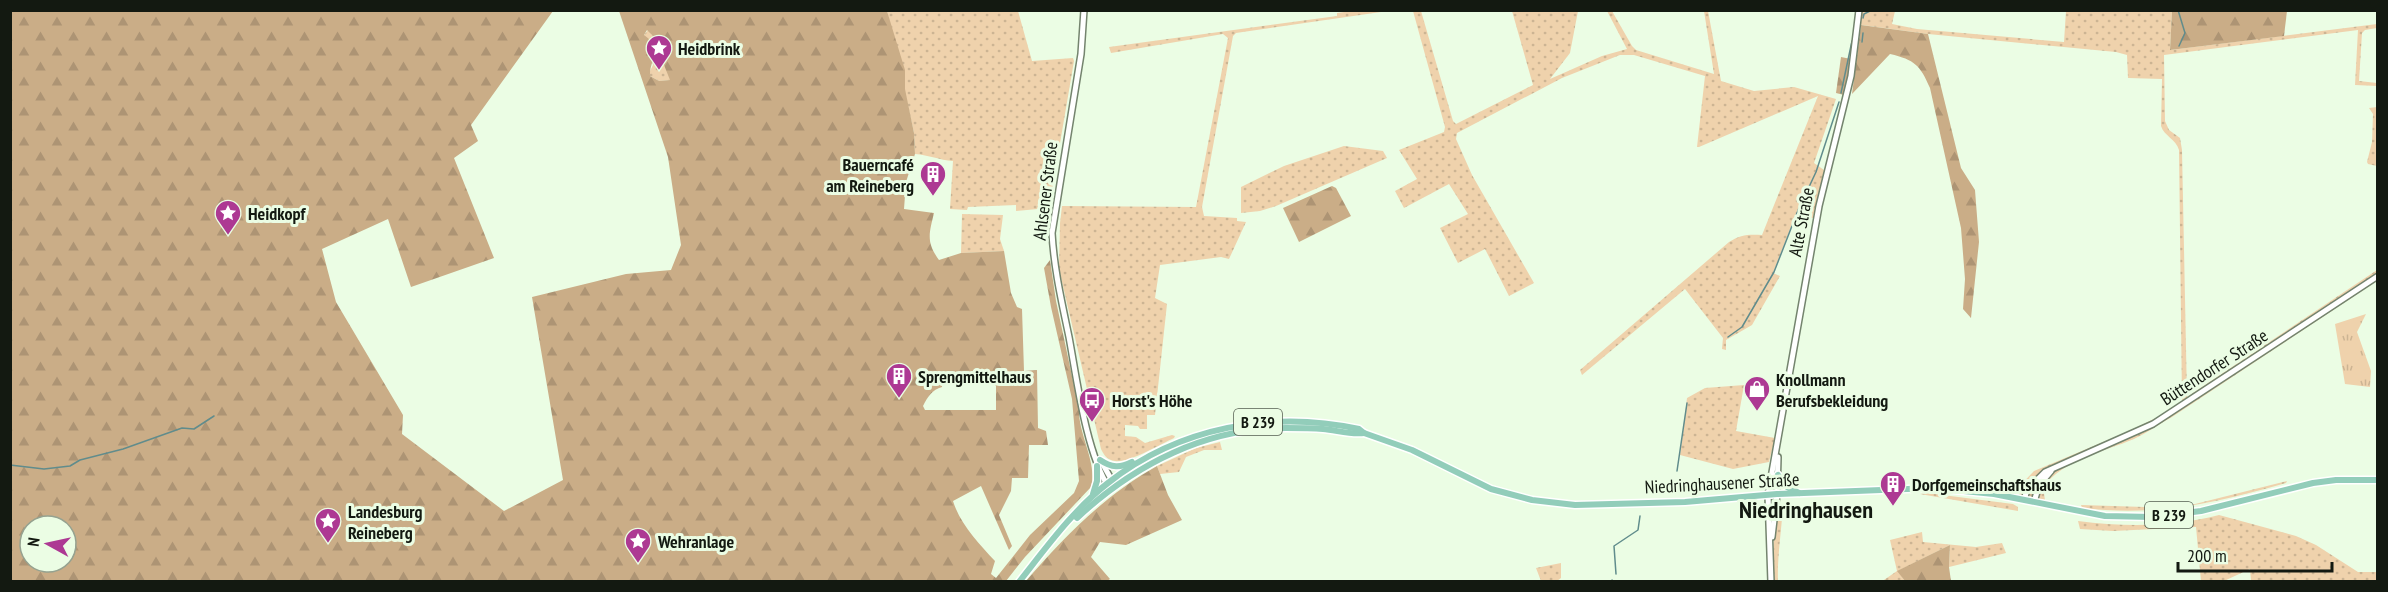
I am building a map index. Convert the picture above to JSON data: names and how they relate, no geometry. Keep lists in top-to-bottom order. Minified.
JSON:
{"streets":{"main road":["Ahlsener Straße","Alte Straße","Büttendorfer Straße","B 239","Niedringhausener Straße"]},"crossings":[["Ahlsener Straße","B 239"],["Ahlsener Straße","Niedringhausener Straße"],["Alte Straße","Niedringhausener Straße"],["Büttendorfer Straße","Niedringhausener Straße"],["B 239","Niedringhausener Straße"]],"districts":["Niedringhausen"],"places":{"place":["Heidbrink","Heidkopf","Landesburg Reineberg","Wehranlage"],"building":["Bauerncafé am Reineberg","Sprengmittelhaus","Dorfgemeinschaftshaus"],"shop":["Knollmann Berufsbekleidung"],"bus stop":["Horst's Höhe"]},"scale_bar":"200 m","north":"left"}
